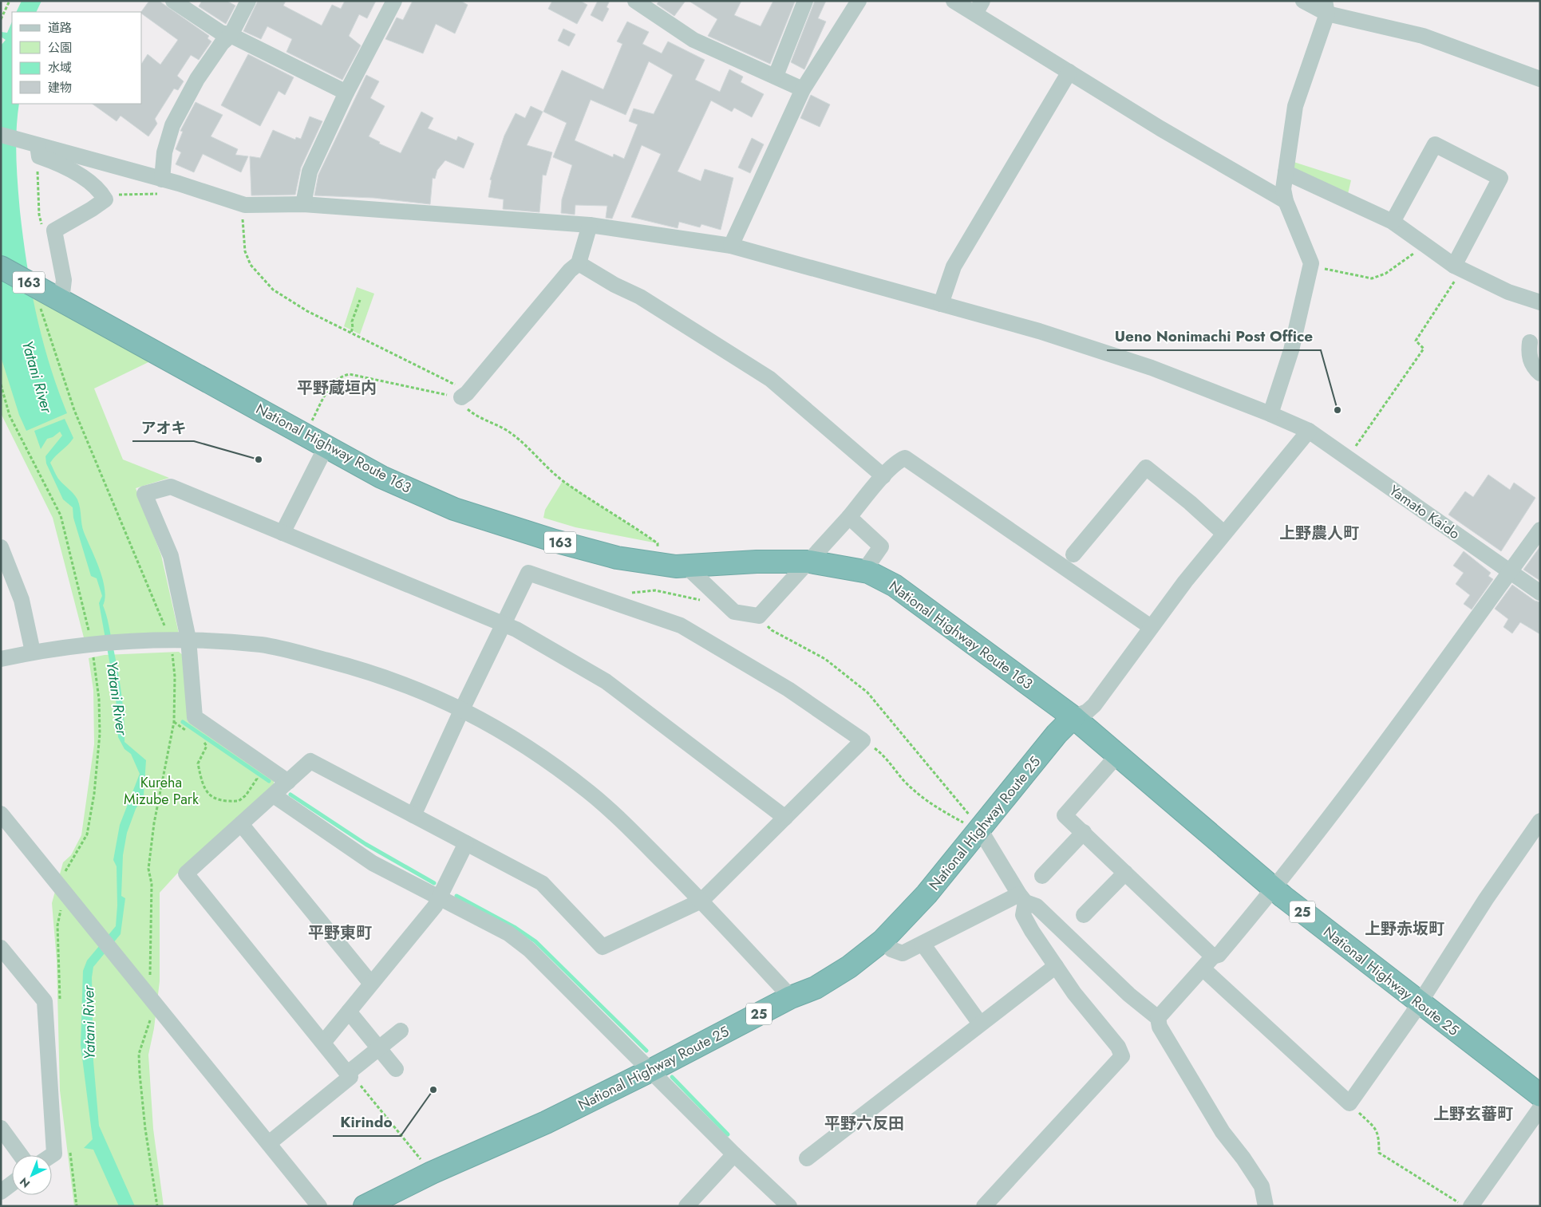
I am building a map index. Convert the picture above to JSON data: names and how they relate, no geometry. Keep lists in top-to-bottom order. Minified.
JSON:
{"streets":{"highway":["163","National Highway Route 163","National Highway Route 25","25"],"street":["Yamato Kaido"]},"crossings":[["National Highway Route 163","National Highway Route 25"]],"districts":["平野蔵垣内","上野農人町","上野赤坂町","平野東町","上野玄蕃町","平野六反田"],"water":["Yatani River"],"parks":["Kureha Mizube Park"],"places":["Ueno Nonimachi Post Office","アオキ","Kirindo"],"legend":["道路","公園","水域","建物"],"north":"bottom left"}
